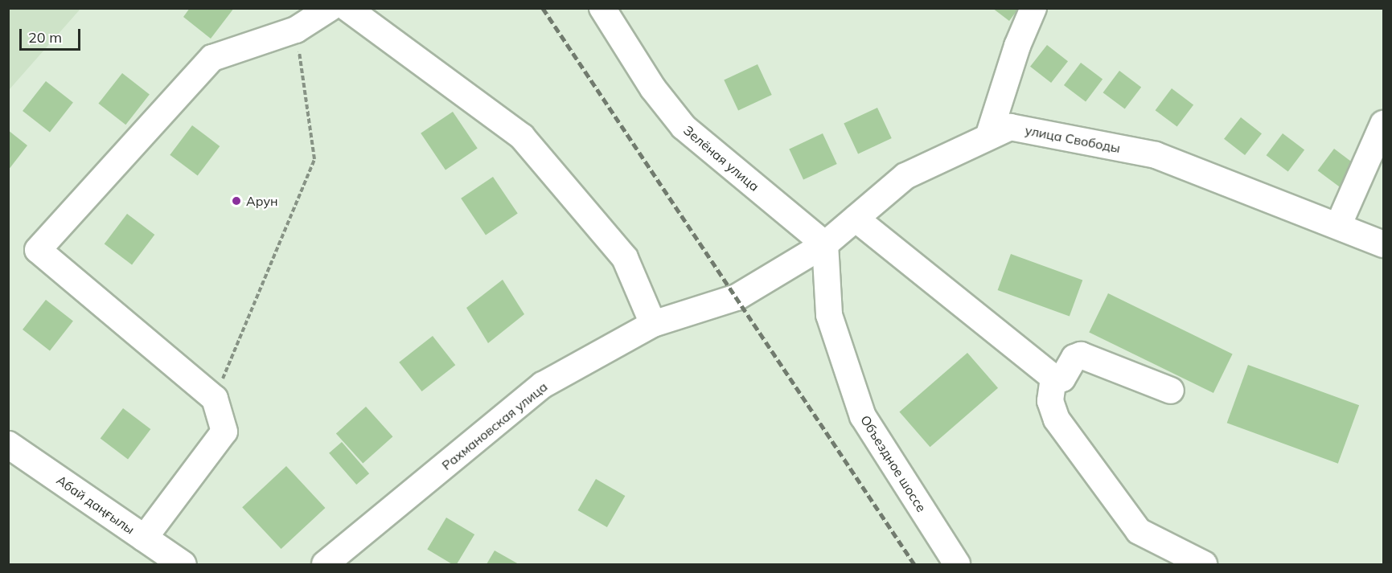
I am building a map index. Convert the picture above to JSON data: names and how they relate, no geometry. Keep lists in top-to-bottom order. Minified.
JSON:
{"streets":{"main road":["Абай даңғылы"],"street":["улица Свободы","Зелёная улица","Рахмановская улица","Объездное шоссе"]},"crossings":[["улица Свободы","Зелёная улица"],["улица Свободы","Рахмановская улица"],["улица Свободы","Объездное шоссе"],["Зелёная улица","Объездное шоссе"]],"places":["Арун"],"scale_bar":"20 m"}
